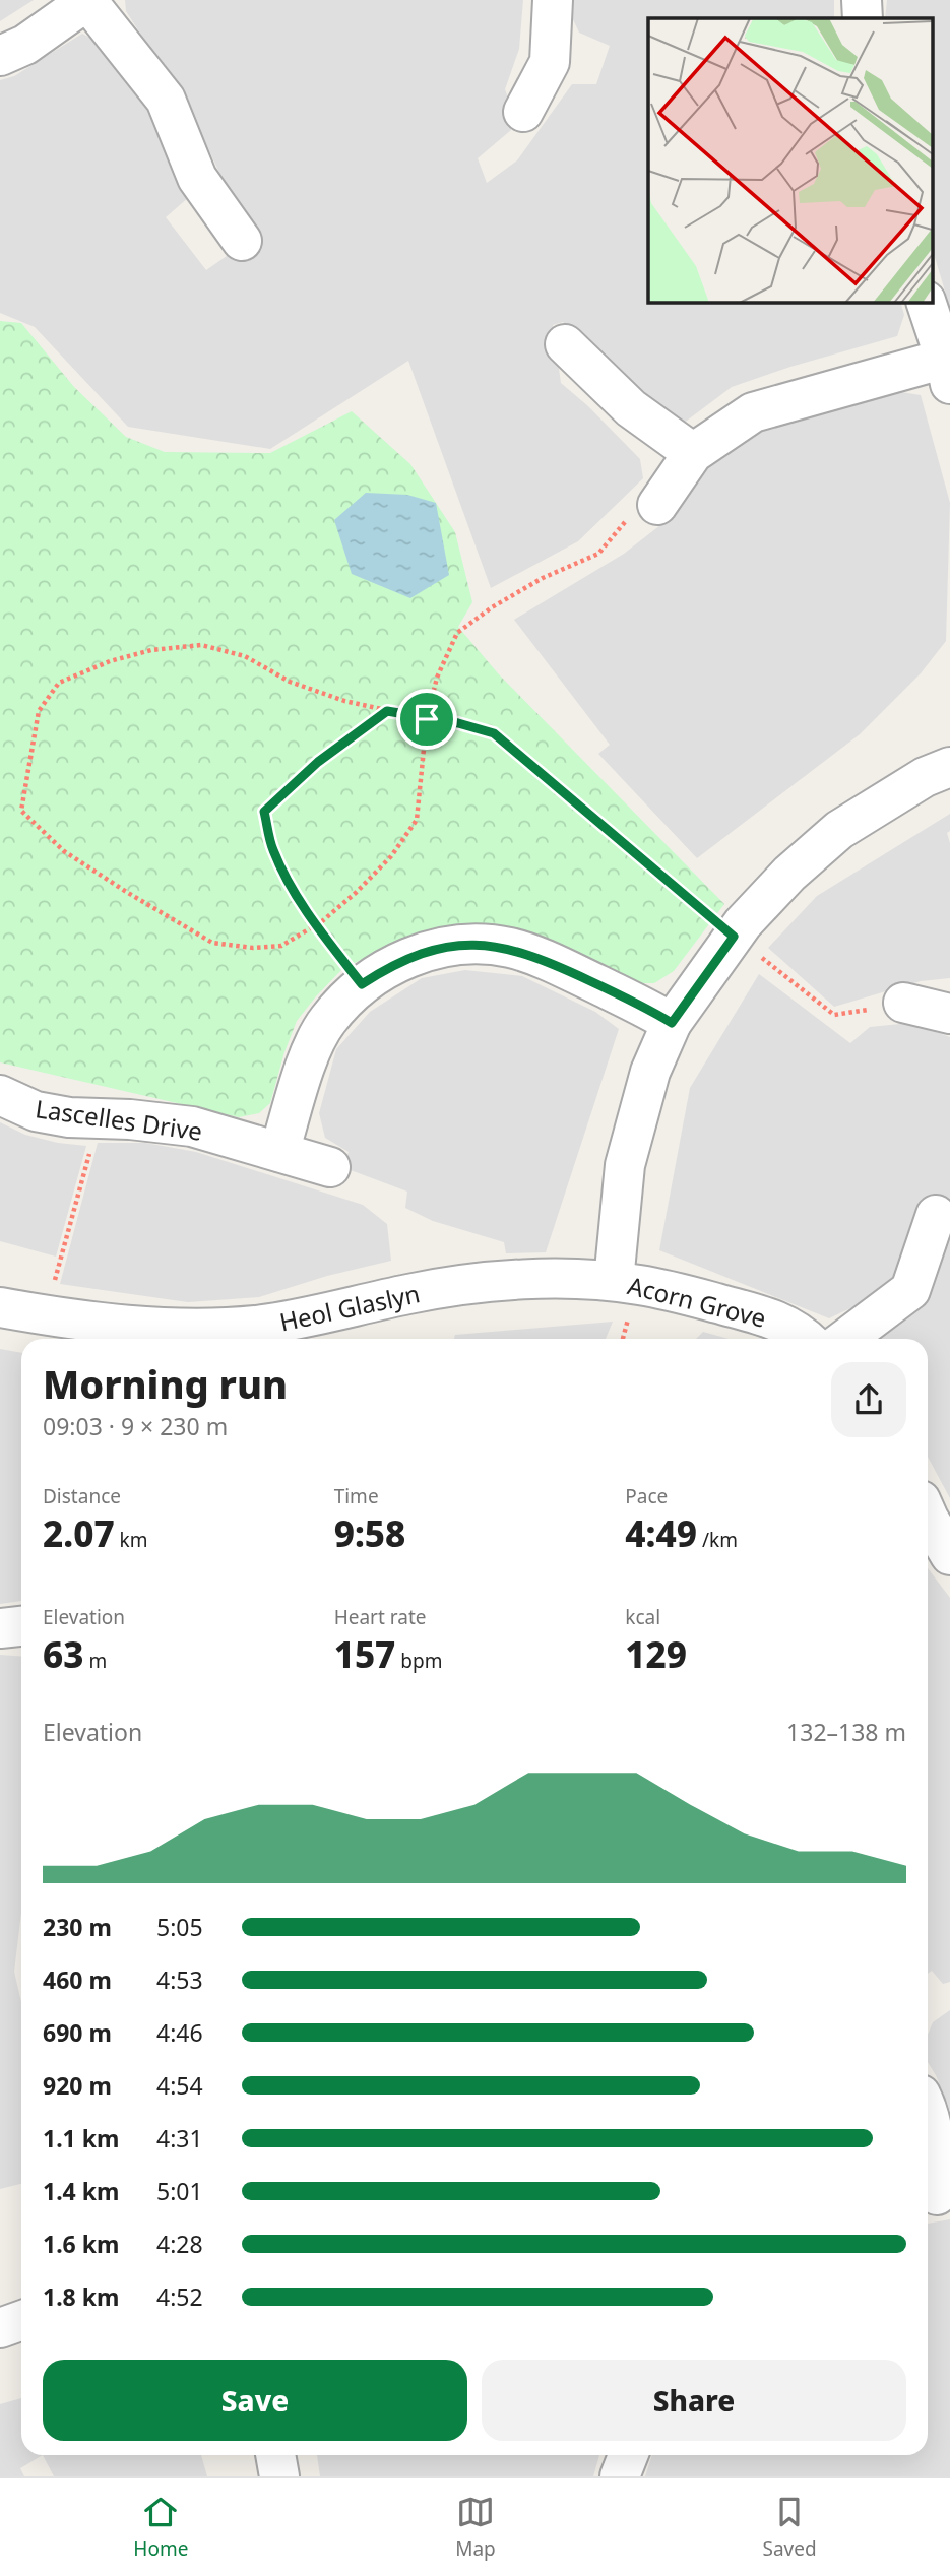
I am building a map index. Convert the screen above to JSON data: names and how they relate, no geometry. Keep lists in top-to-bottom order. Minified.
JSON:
{"streets":{"street":["Lascelles Drive","Acorn Grove","Heol Glaslyn"]},"crossings":[["Acorn Grove","Heol Glaslyn"]],"page":{"heading":["Morning run","09:03 · 9 × 230 m"],"stats":[["Distance","2.07 km"],["Time","9:58"],["Pace","4:49 /km"],["Elevation","63 m"],["Heart rate","157 bpm"],["kcal","129"]],"chart":["Elevation","132–138 m"],"list":[{"name":"230 m","note":"5:05"},{"name":"460 m","note":"4:53"},{"name":"690 m","note":"4:46"},{"name":"920 m","note":"4:54"},{"name":"1.1 km","note":"4:31"},{"name":"1.4 km","note":"5:01"},{"name":"1.6 km","note":"4:28"},{"name":"1.8 km","note":"4:52"}],"buttons":["Save","Share"],"tabs":["Home","Map","Saved"]}}
